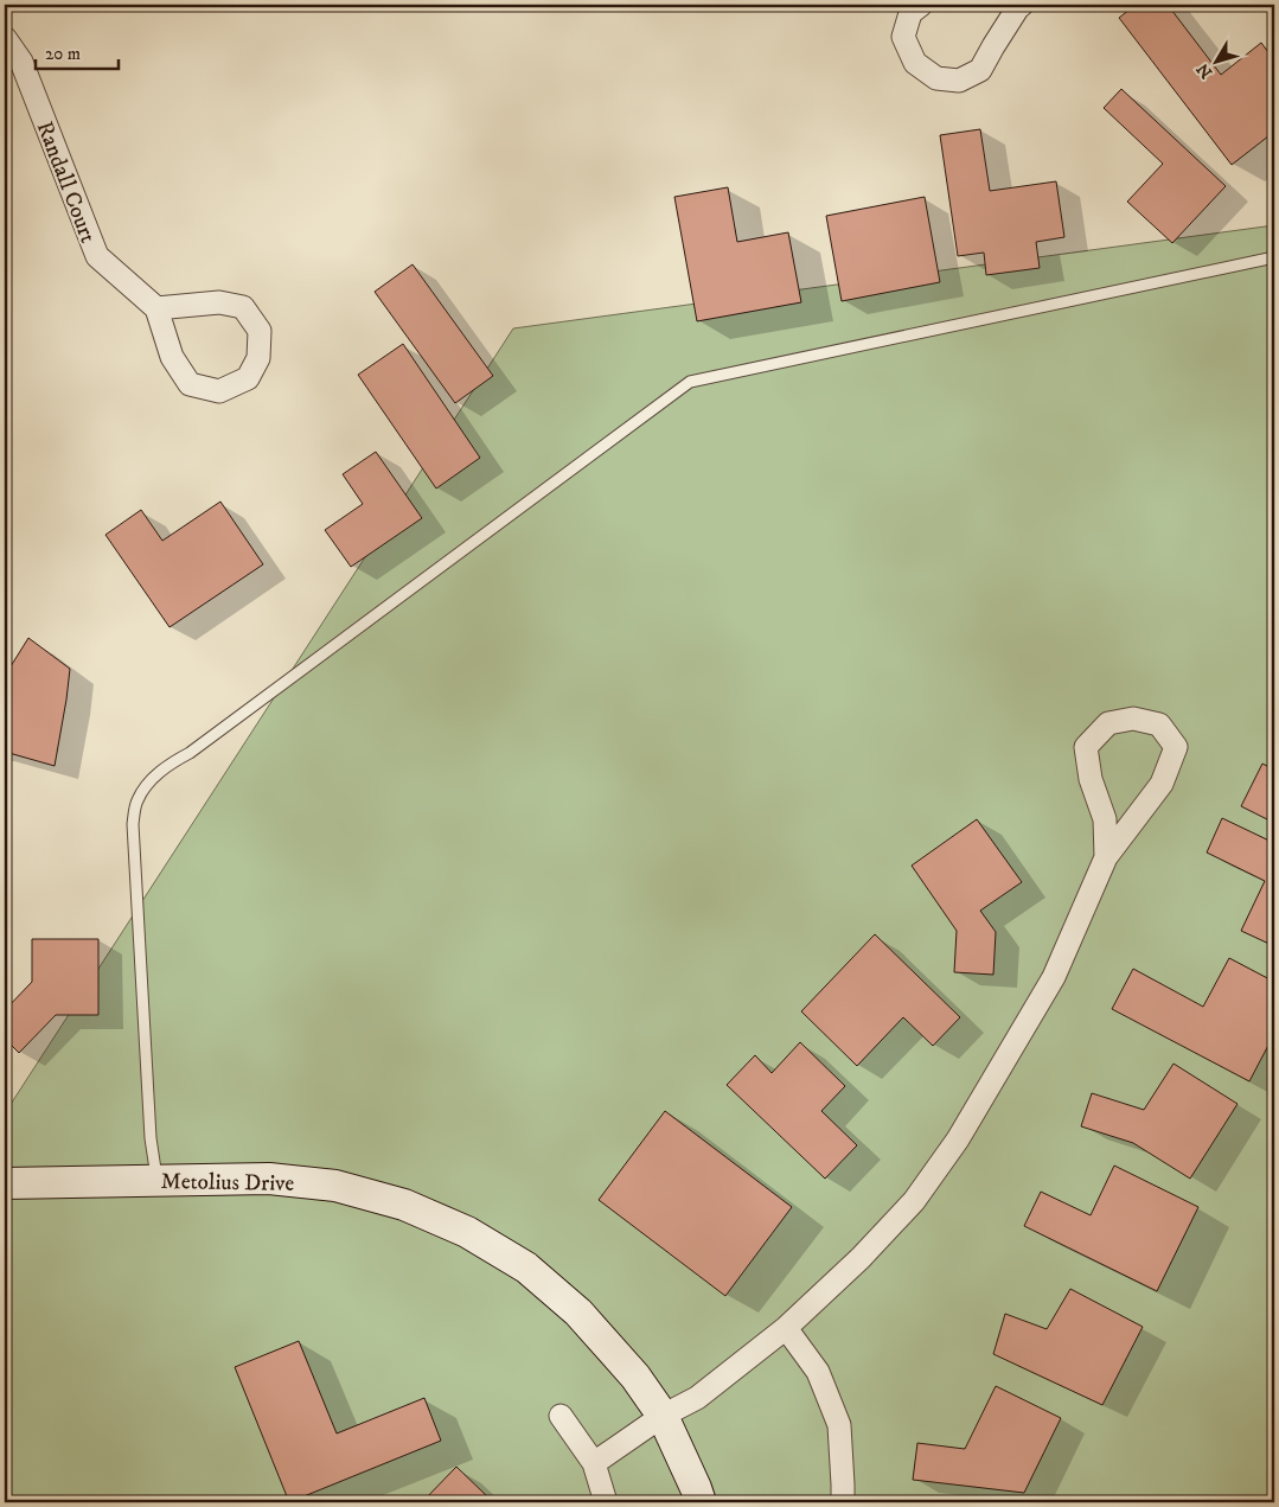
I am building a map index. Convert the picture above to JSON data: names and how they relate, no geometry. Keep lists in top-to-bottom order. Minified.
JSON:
{"streets":{"street":["Randall Court","Metolius Drive"]},"scale_bar":"20 m","north":"bottom left"}
